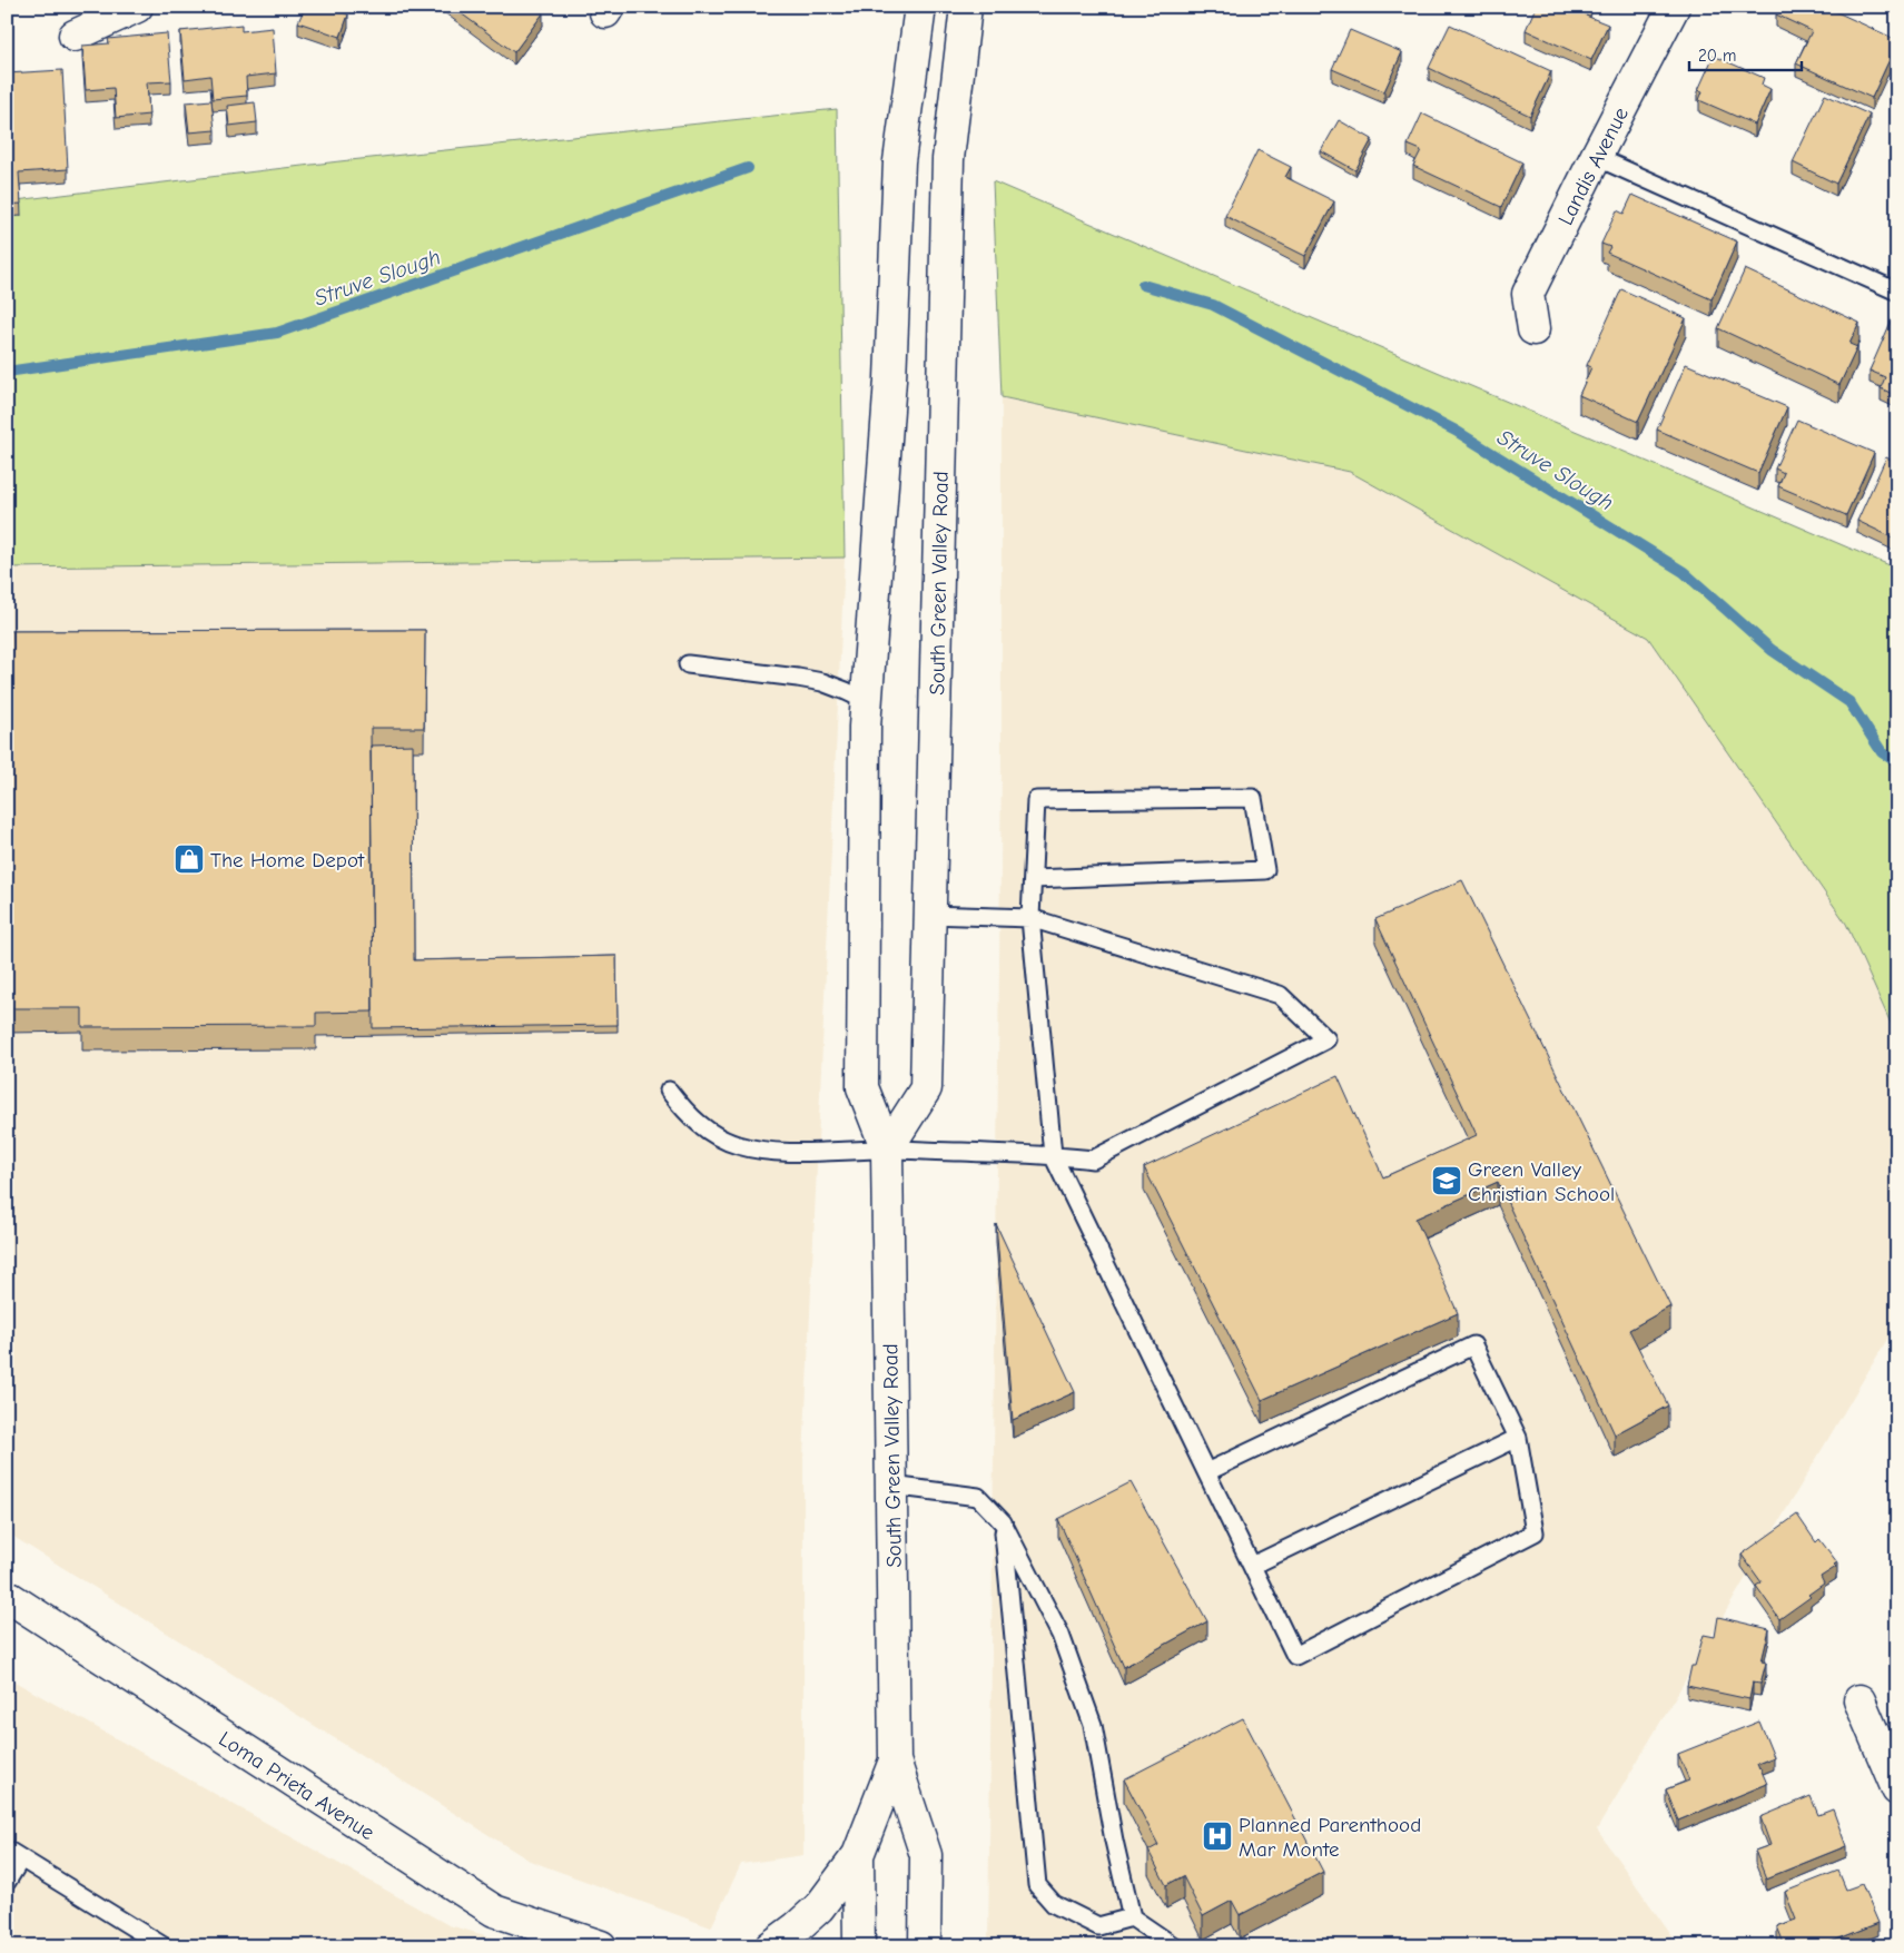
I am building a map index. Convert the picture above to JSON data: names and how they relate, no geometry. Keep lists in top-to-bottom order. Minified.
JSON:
{"streets":{"main road":["Landis Avenue","South Green Valley Road","Loma Prieta Avenue"]},"water":["Struve Slough"],"places":{"shop":["The Home Depot"],"school or university":["Green Valley Christian School"],"hospital":["Planned Parenthood Mar Monte"]},"scale_bar":"20 m"}
